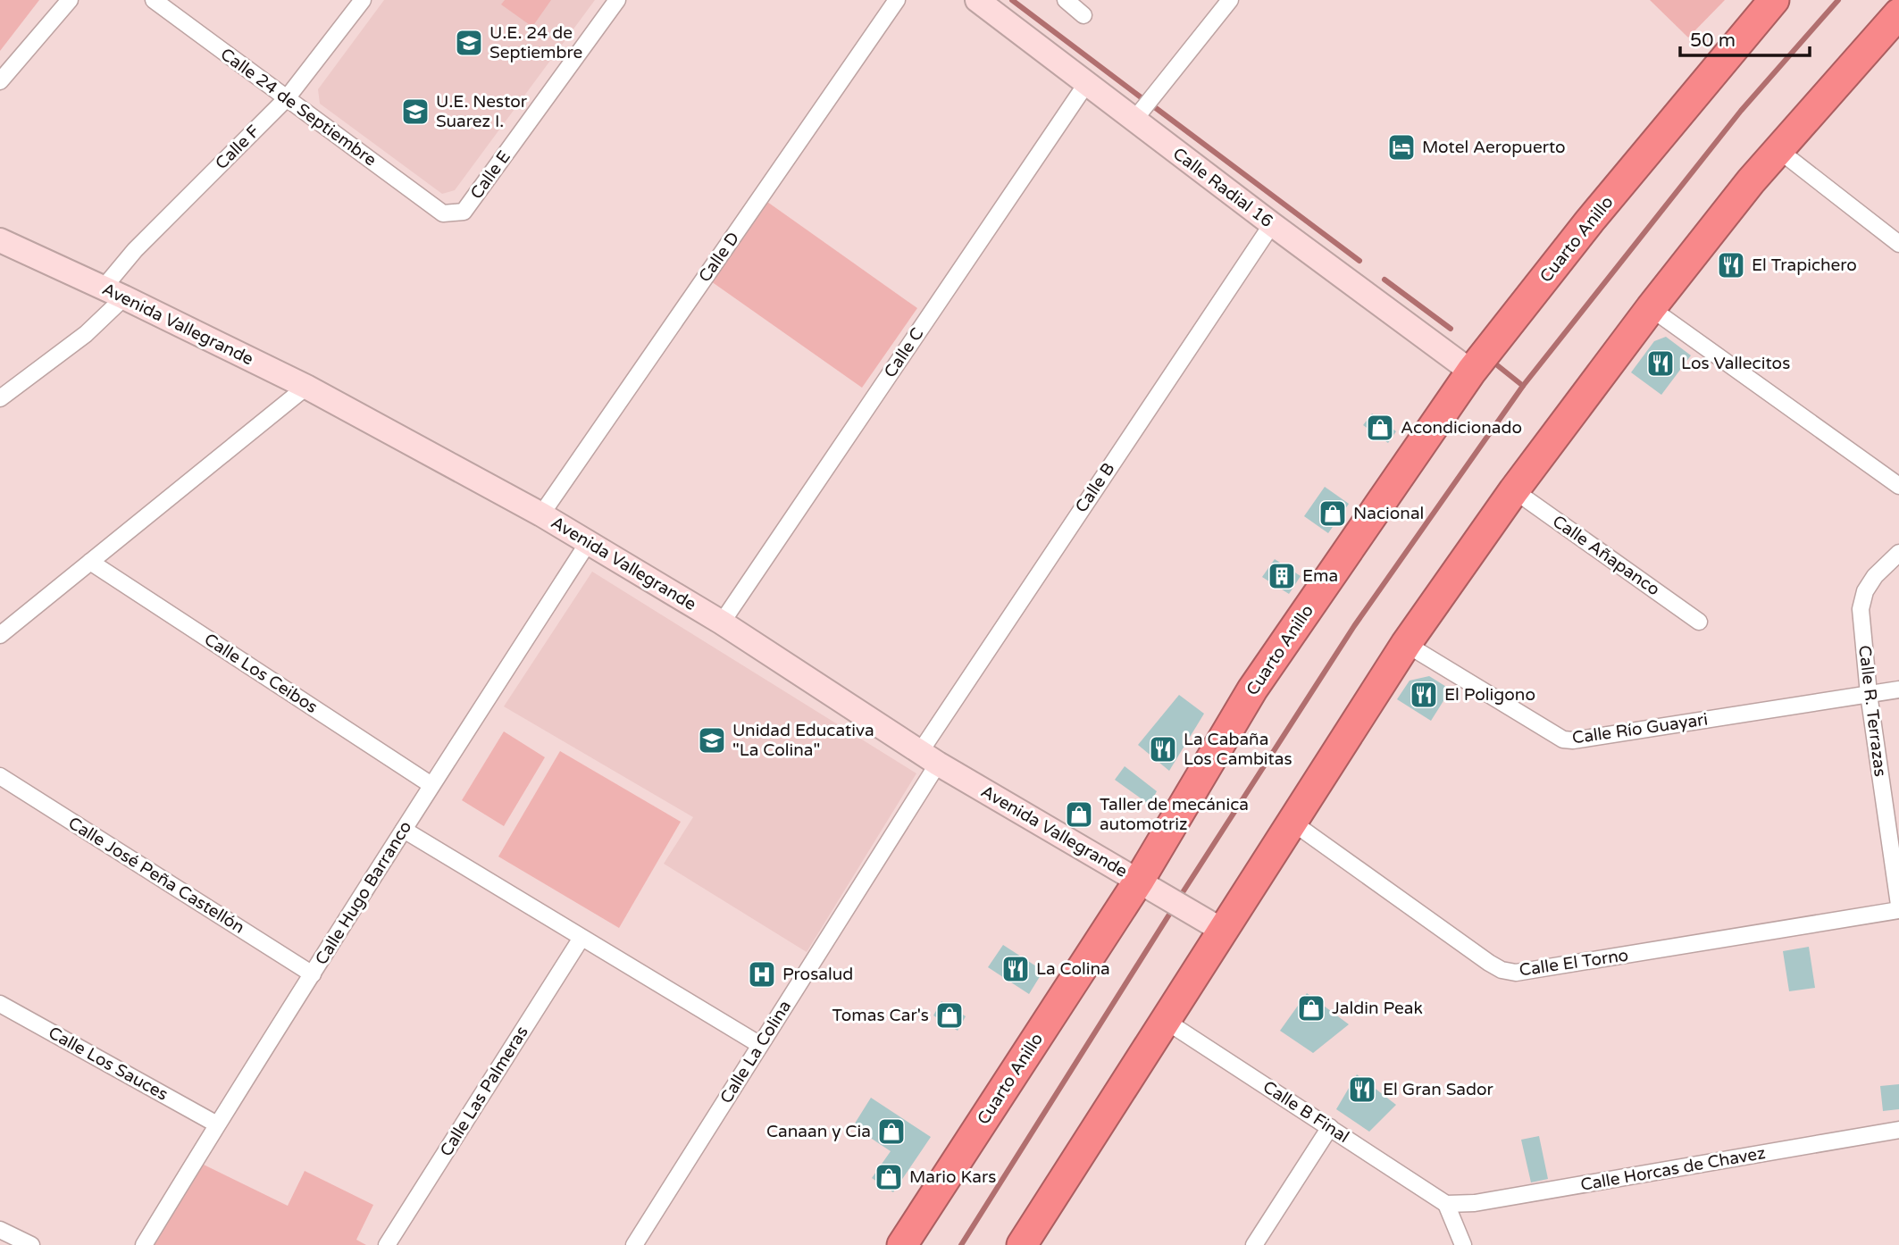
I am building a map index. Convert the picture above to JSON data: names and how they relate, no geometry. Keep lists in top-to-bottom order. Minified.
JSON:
{"streets":{"highway":["Cuarto Anillo"],"street":["Calle 24 de Septiembre","Calle F","Calle E","Calle Radial 16","Calle D","Avenida Vallegrande","Calle C","Calle B","Calle Añapanco","Calle Los Ceibos","Calle R. Terrazas","Calle Río Guayari","Calle José Peña Castellón","Calle Hugo Barranco","Calle El Torno","Calle La Colina","Calle Los Sauces","Calle Las Palmeras","Calle B Final","Calle Horcas de Chavez"]},"crossings":[["Calle 24 de Septiembre","Calle F"],["Calle 24 de Septiembre","Calle E"],["Calle F","Avenida Vallegrande"],["Calle Radial 16","Cuarto Anillo"],["Calle Radial 16","Calle C"],["Calle Radial 16","Calle B"],["Cuarto Anillo","Avenida Vallegrande"],["Calle D","Avenida Vallegrande"],["Avenida Vallegrande","Calle C"],["Avenida Vallegrande","Calle B"],["Avenida Vallegrande","Calle Hugo Barranco"],["Avenida Vallegrande","Calle La Colina"],["Calle B","Calle La Colina"],["Calle Los Ceibos","Calle Hugo Barranco"],["Calle R. Terrazas","Calle Río Guayari"],["Calle José Peña Castellón","Calle Hugo Barranco"],["Calle Hugo Barranco","Calle Los Sauces"],["Calle B Final","Calle Horcas de Chavez"]],"places":{"school or university":["U.E. 24 de Septiembre","U.E. Nestor Suarez I.","Unidad Educativa \"La Colina\""],"hotel":["Motel Aeropuerto"],"restaurant":["El Trapichero","Los Vallecitos","El Poligono","La Cabaña Los Cambitas","La Colina","El Gran Sador"],"shop":["Acondicionado","Nacional","Taller de mecánica automotriz","Jaldin Peak","Tomas Car's","Canaan y Cia","Mario Kars"],"building":["Ema"],"hospital":["Prosalud"]},"scale_bar":"50 m"}
